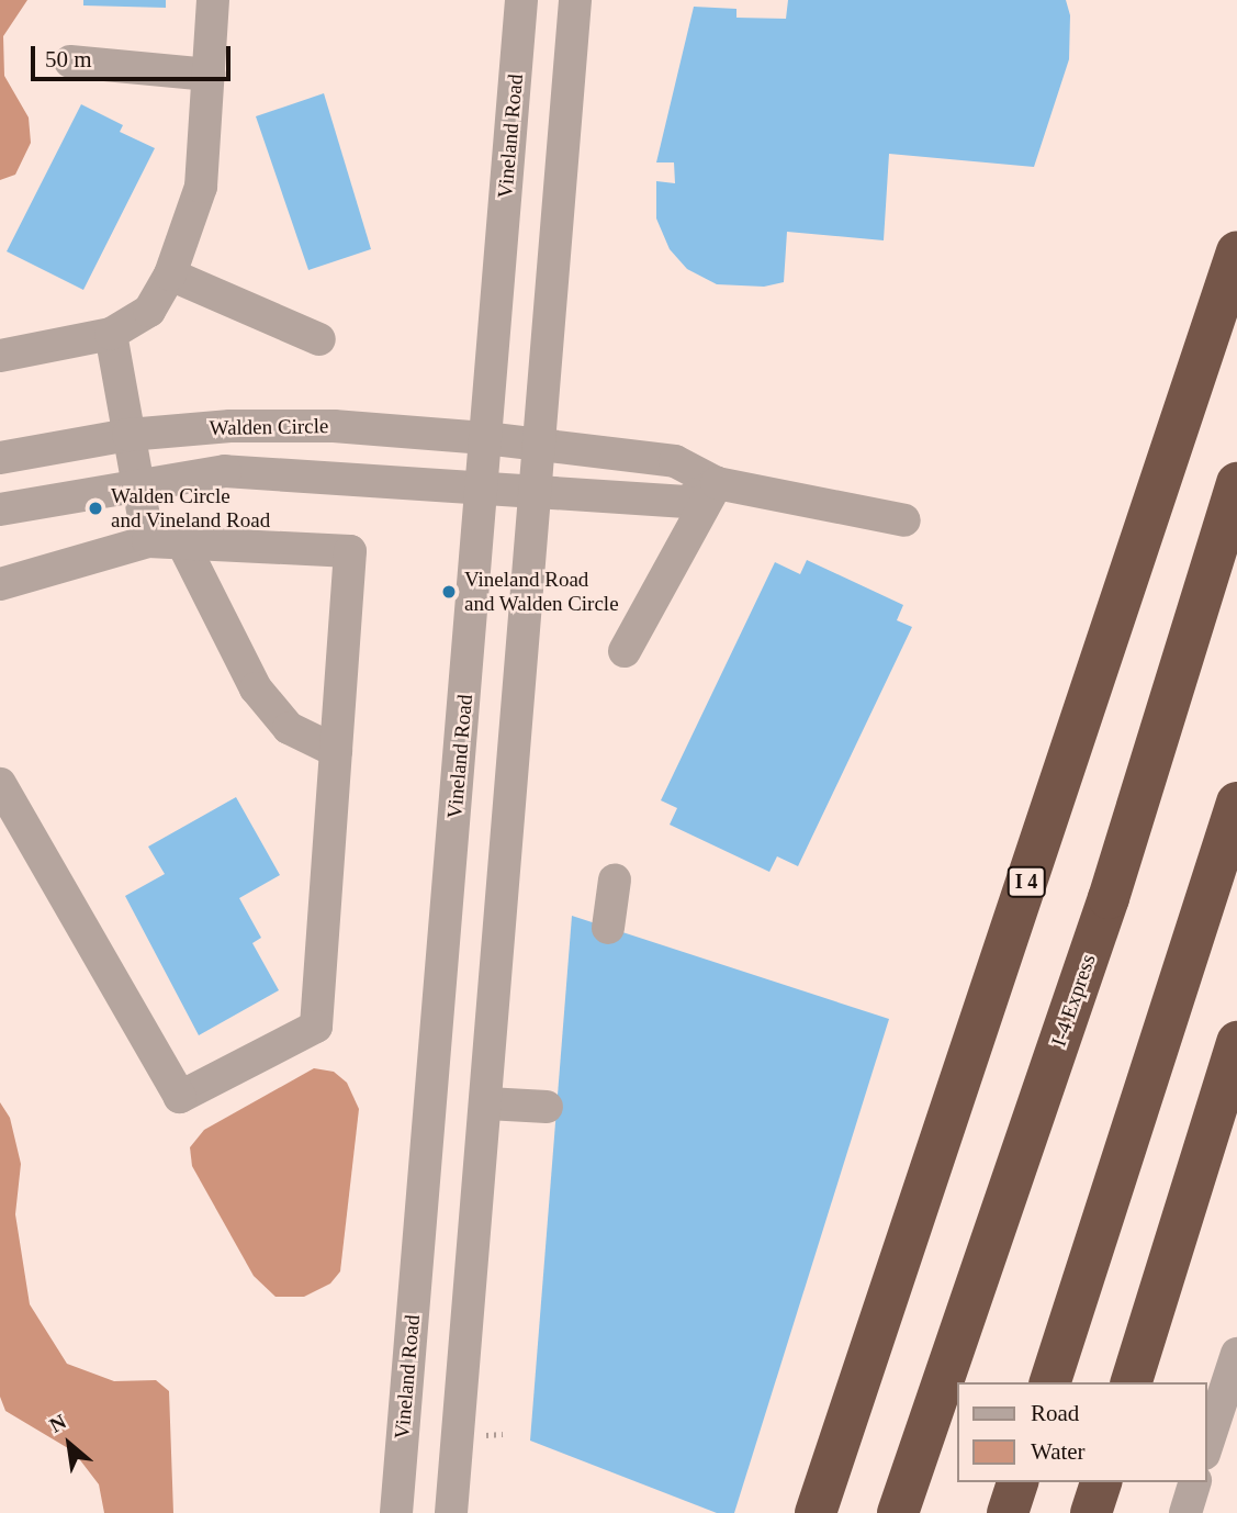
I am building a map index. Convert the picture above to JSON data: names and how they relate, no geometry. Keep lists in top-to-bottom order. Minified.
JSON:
{"streets":{"highway":["I 4","I-4 Express"],"street":["Vineland Road","Walden Circle"]},"crossings":[["Vineland Road","Walden Circle"]],"places":["Walden Circle and Vineland Road","Vineland Road and Walden Circle"],"legend":["Road","Water"],"scale_bar":"50 m","north":"top left"}
